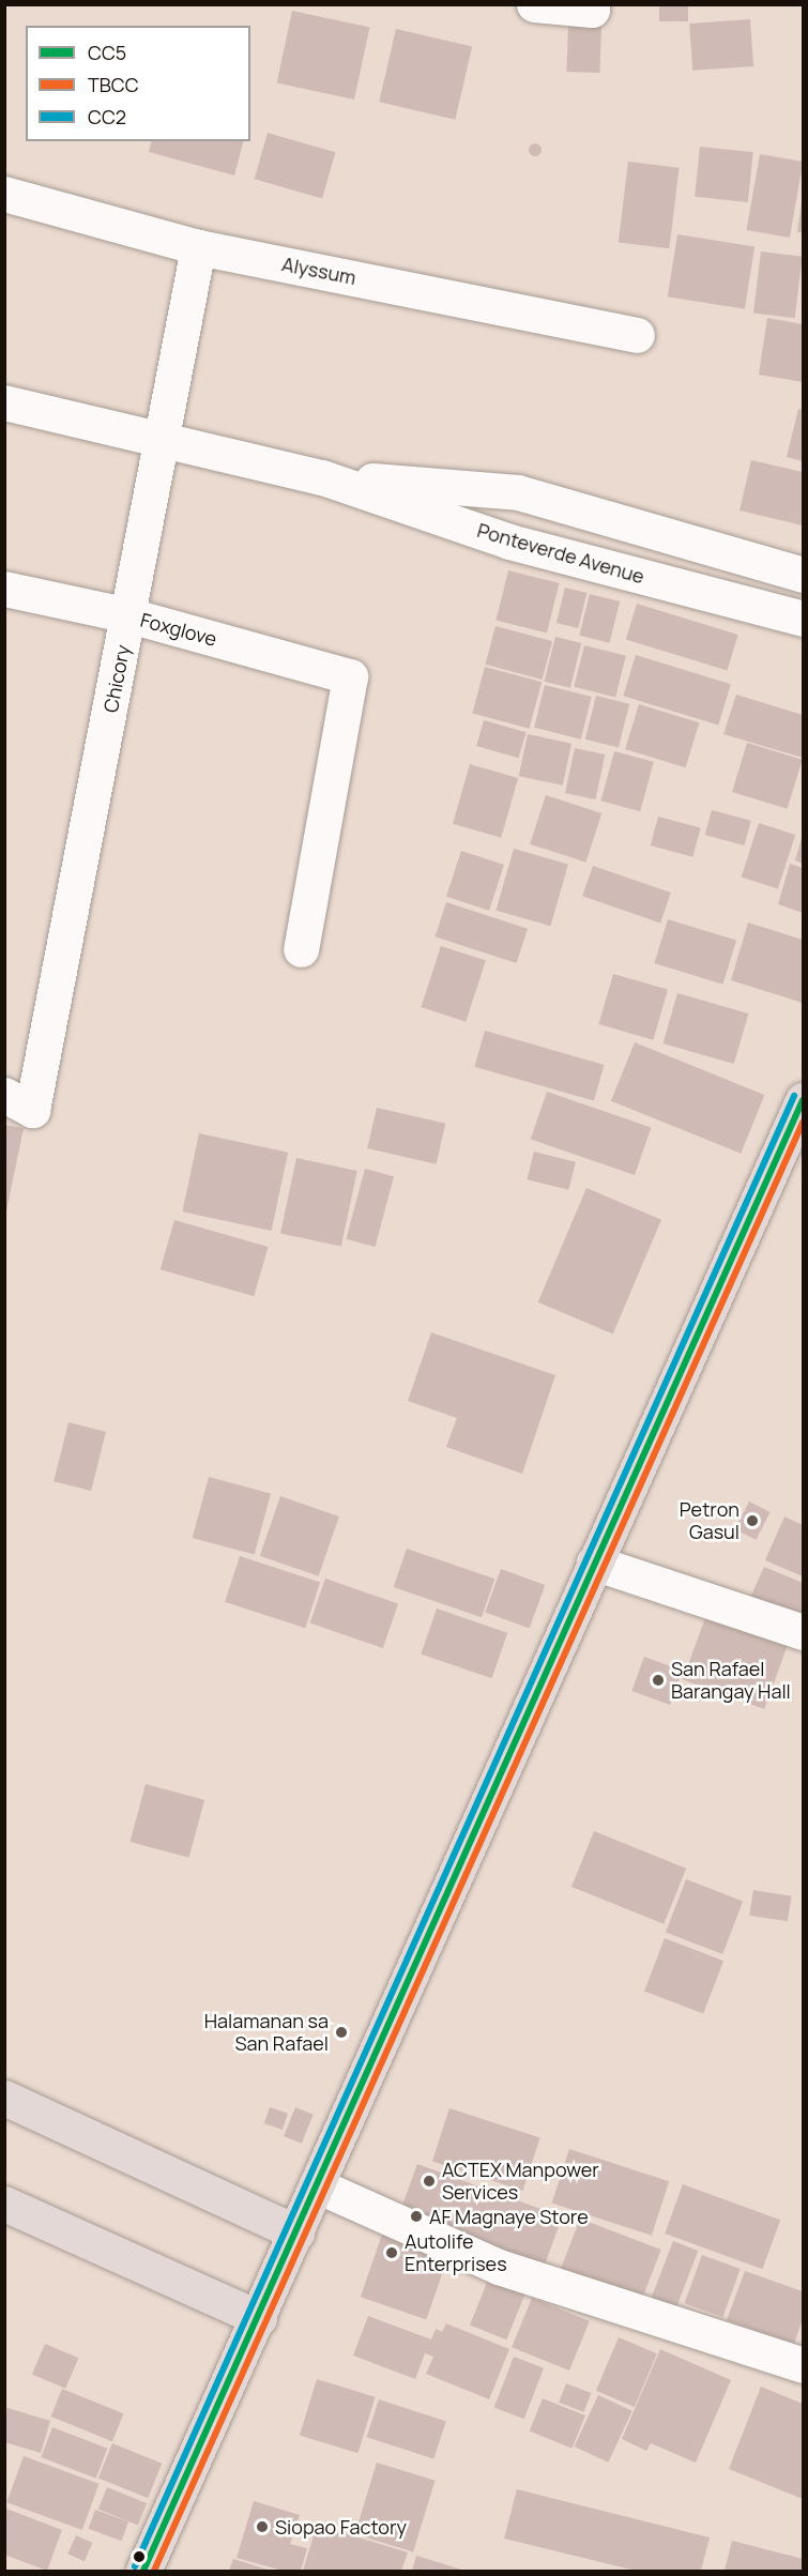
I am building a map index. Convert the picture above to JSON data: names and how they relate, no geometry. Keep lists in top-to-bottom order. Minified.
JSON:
{"streets":{"street":["Alyssum","Ponteverde Avenue","Foxglove","Chicory"]},"crossings":[["Alyssum","Chicory"],["Ponteverde Avenue","Chicory"],["Foxglove","Chicory"]],"places":["Petron Gasul","San Rafael Barangay Hall","Halamanan sa San Rafael","ACTEX Manpower Services","AF Magnaye Store","Autolife Enterprises","Siopao Factory"],"lines":["transit line CC2","transit line CC5","transit line TBCC"],"legend":["CC5","TBCC","CC2"]}
